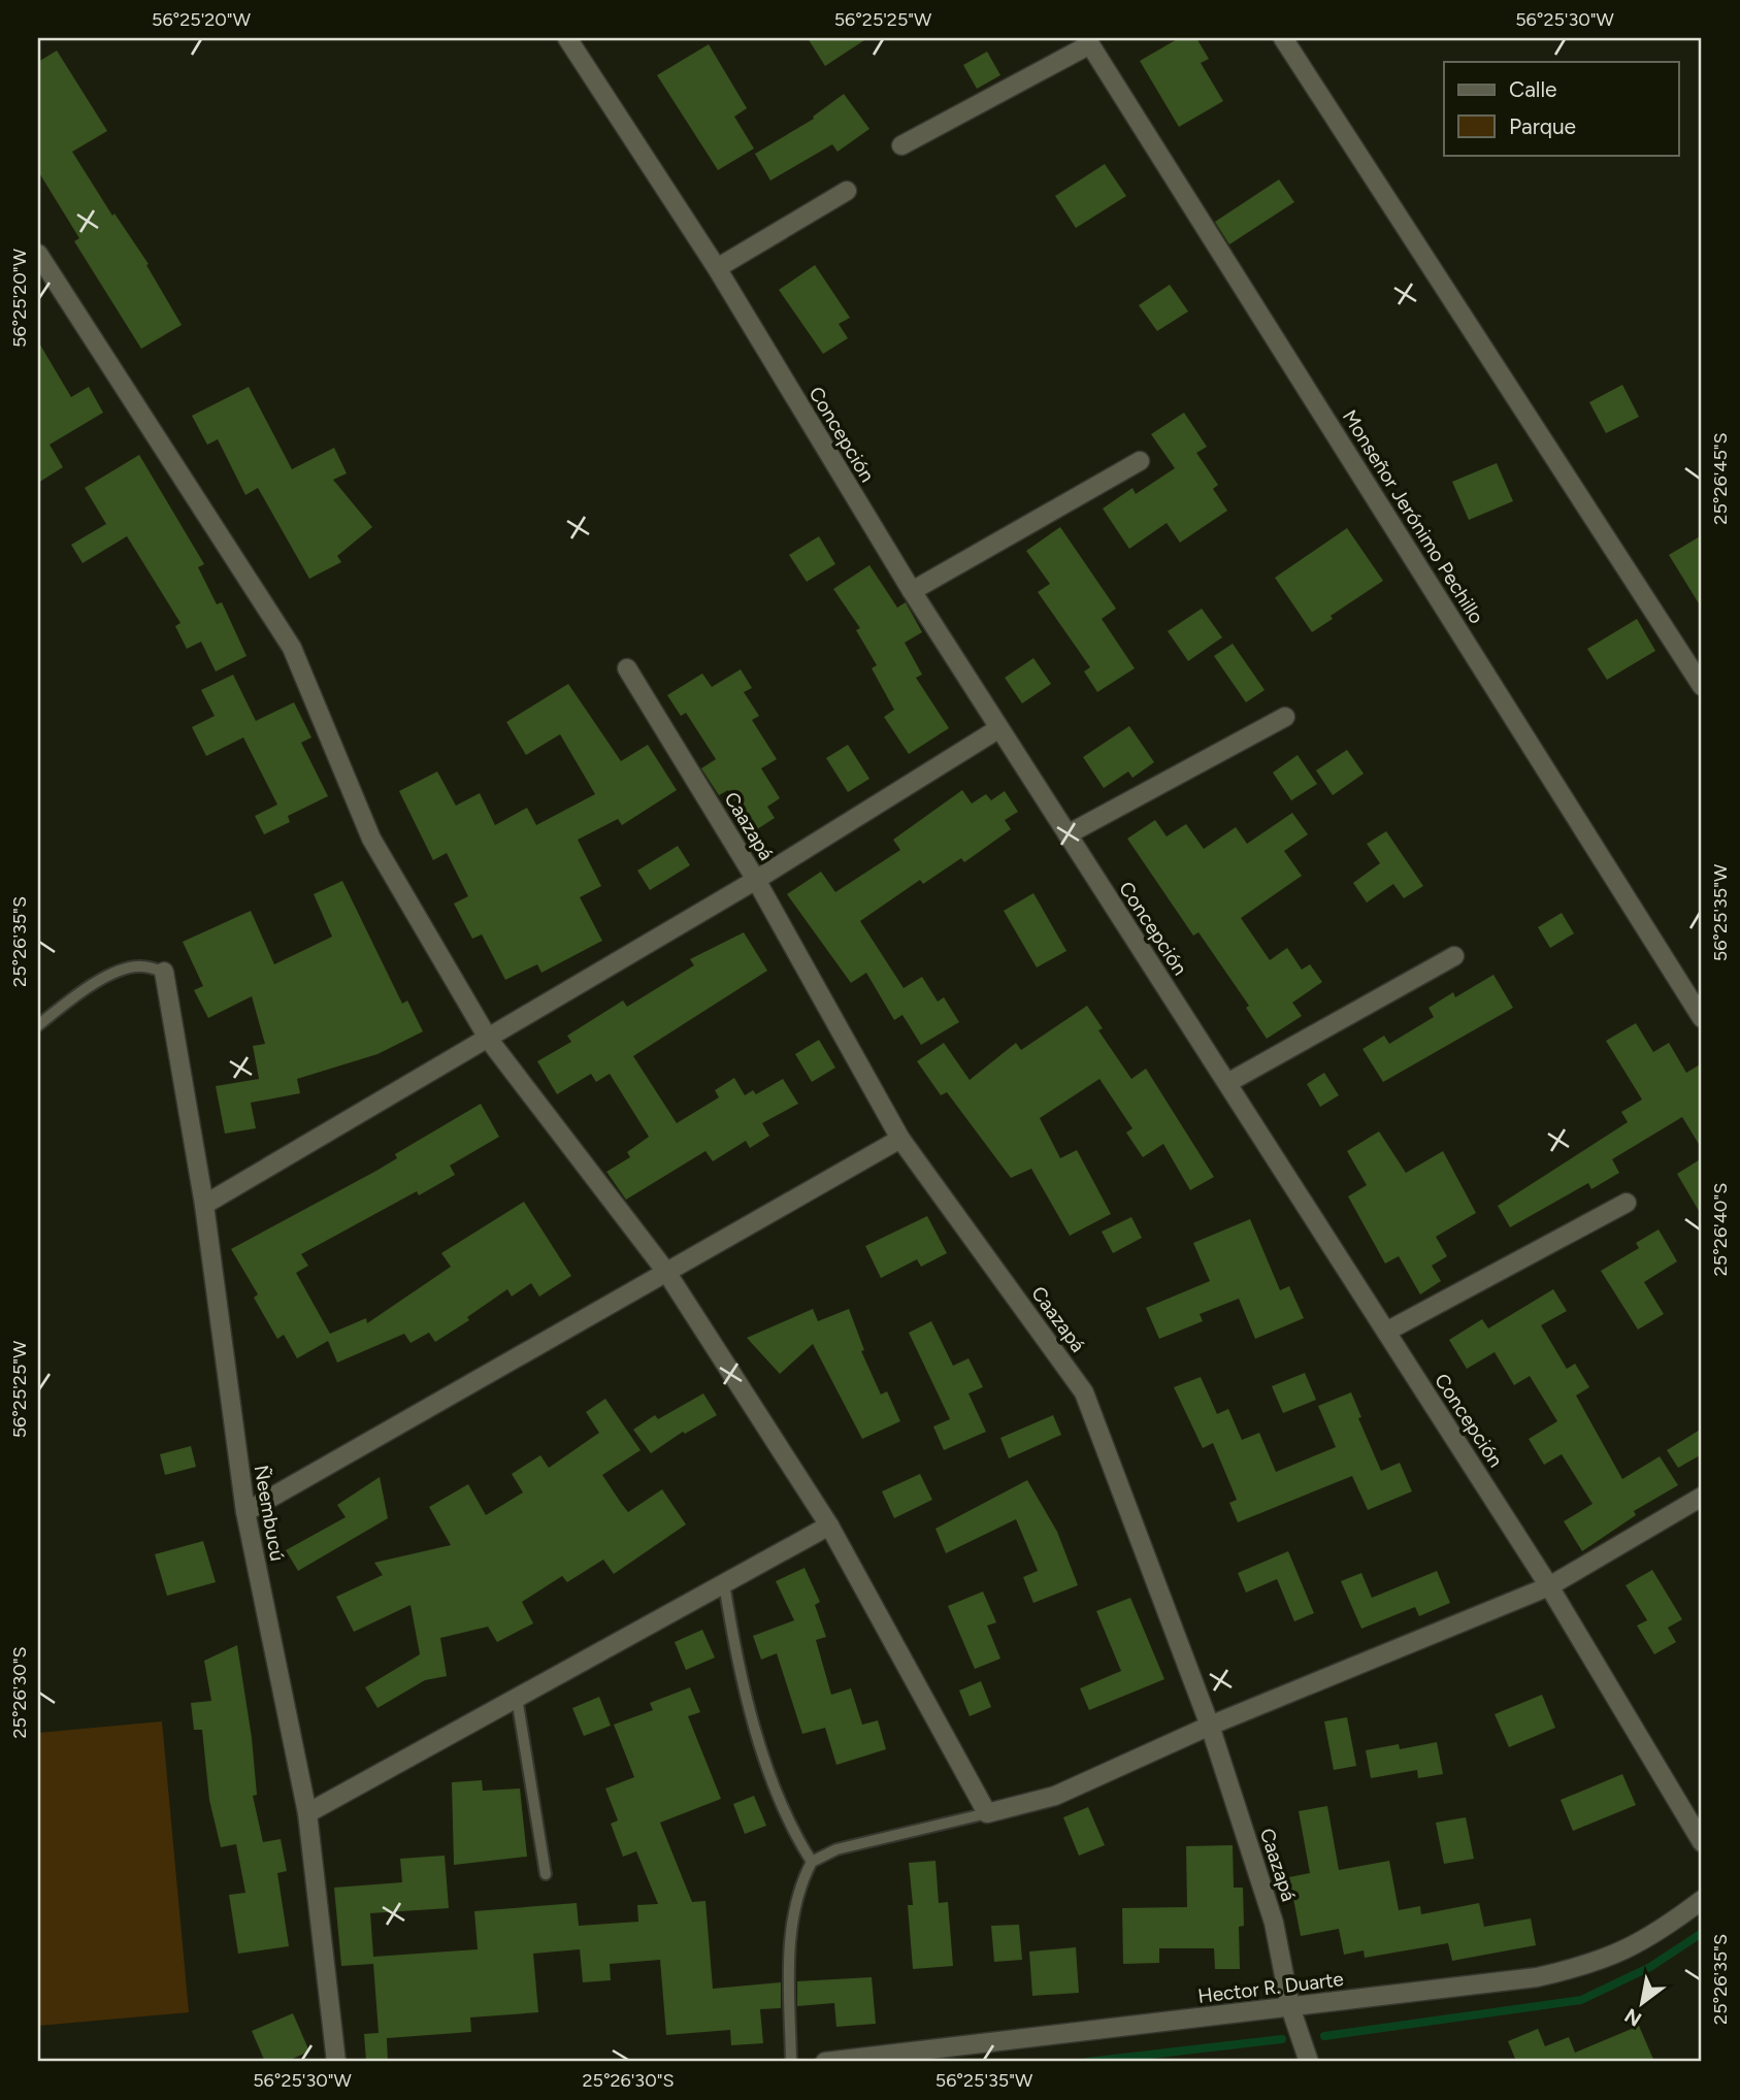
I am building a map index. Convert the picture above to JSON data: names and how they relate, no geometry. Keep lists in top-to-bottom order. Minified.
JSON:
{"streets":{"street":["Concepción","Monseñor Jerónimo Pechillo","Caazapá","Ñeembucú","Hector R. Duarte"]},"crossings":[["Caazapá","Hector R. Duarte"]],"legend":["Calle","Parque"],"north":"bottom left","coordinates":["56°25'20\"W","56°25'25\"W","56°25'30\"W","25°26'45\"S","56°25'35\"W","25°26'35\"S","25°26'40\"S","25°26'30\"S"]}
